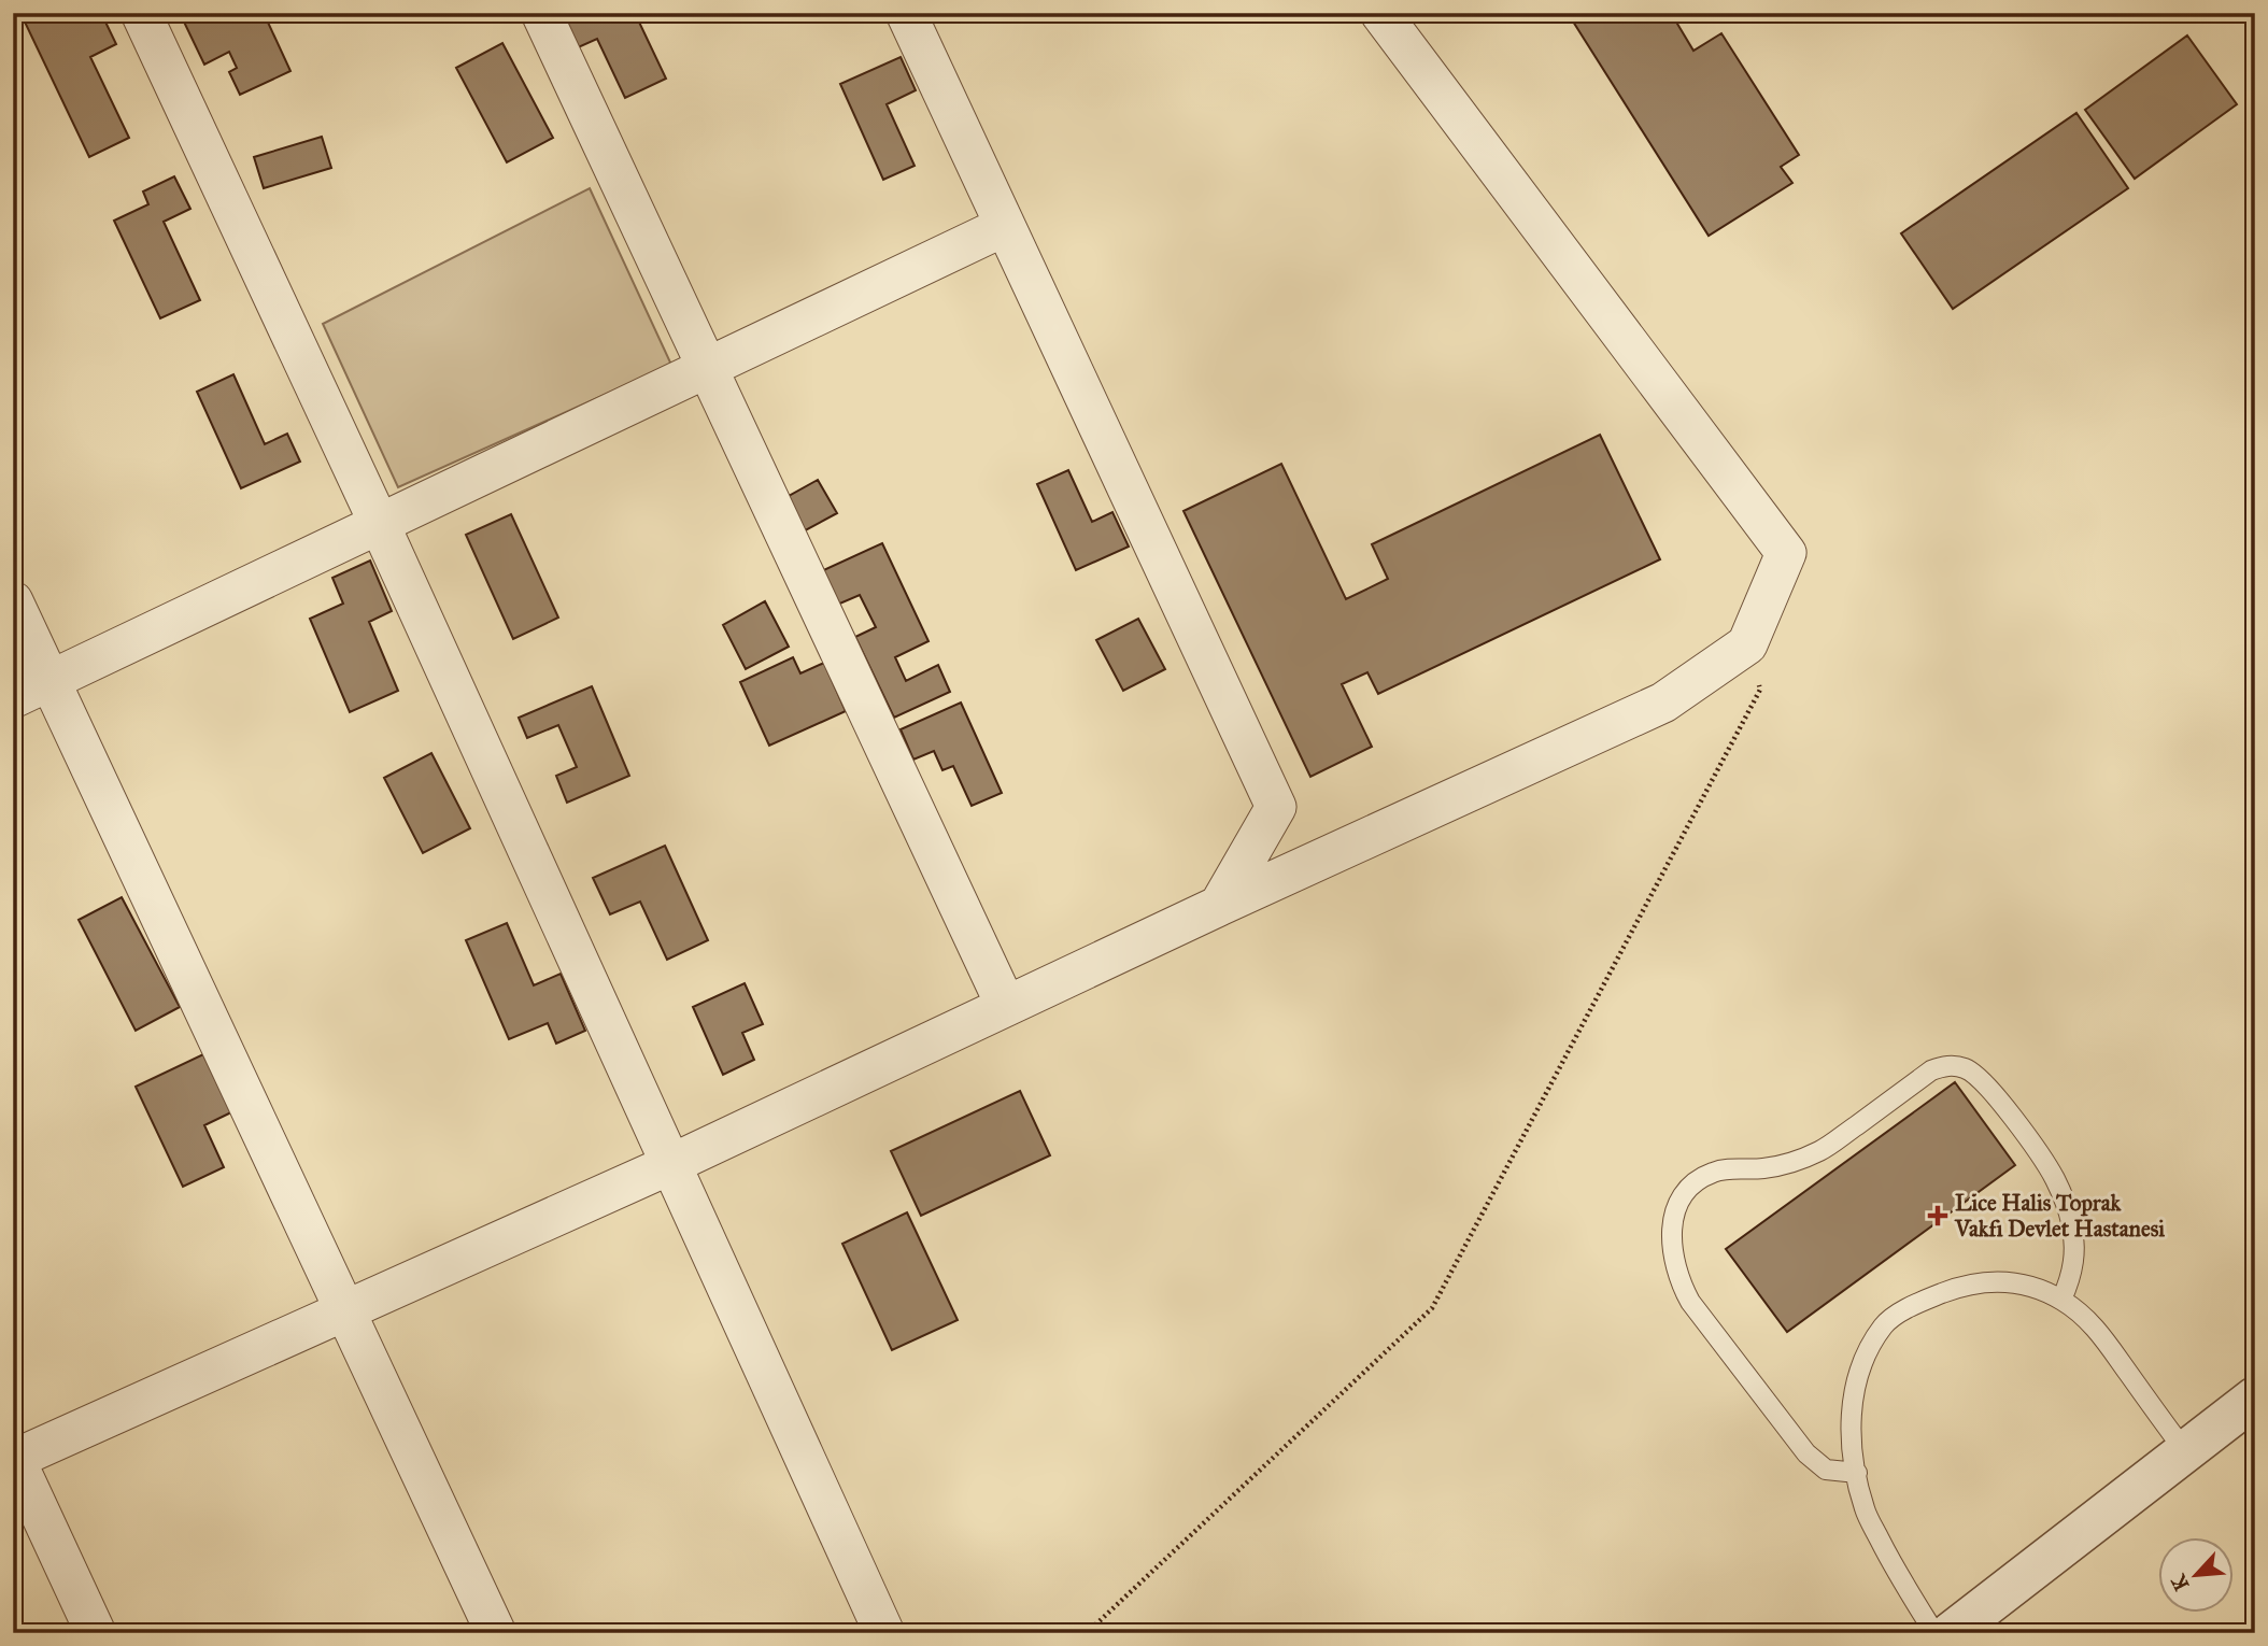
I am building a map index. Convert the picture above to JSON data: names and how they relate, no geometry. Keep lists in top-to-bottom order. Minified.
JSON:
{"places":{"health":["Lice Halis Toprak Vakfı Devlet Hastanesi"]},"north":"bottom left"}
